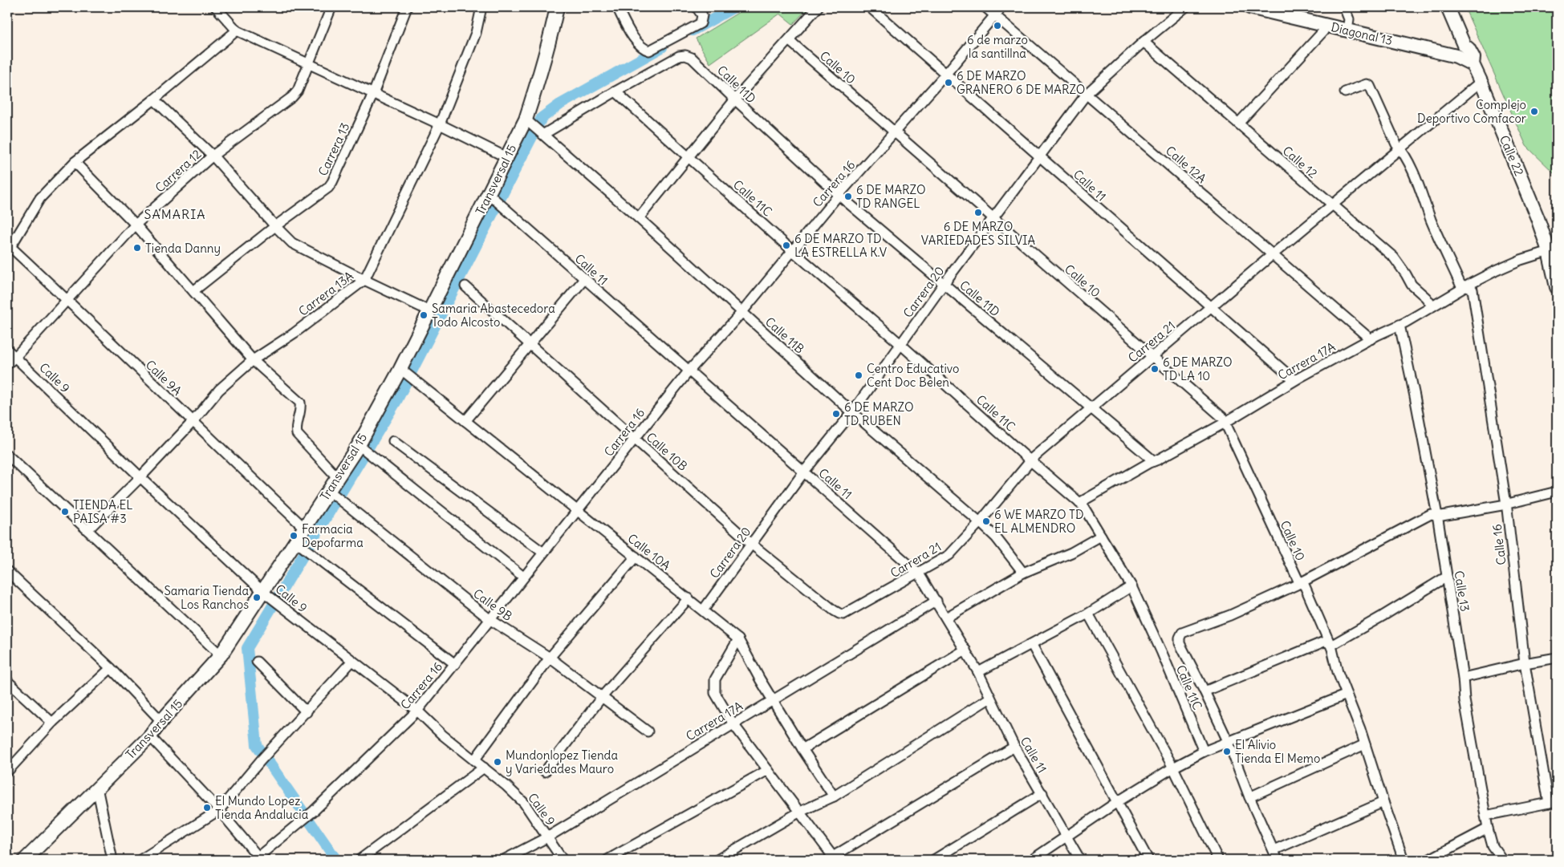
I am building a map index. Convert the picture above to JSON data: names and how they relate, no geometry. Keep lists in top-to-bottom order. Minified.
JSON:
{"streets":{"street":["Diagonal 13","Calle 10","Calle 11D","Carrera 13","Calle 22","Calle 12","Calle 12A","Carrera 12","Transversal 15","Carrera 16","Calle 11","Calle 11C","Carrera 20","Carrera 13A","Calle 11B","Carrera 21","Carrera 17A","Calle 9","Calle 9A","Calle 10B","Calle 16","Calle 10A","Calle 13","Calle 9B"]},"crossings":[["Diagonal 13","Calle 22"],["Calle 10","Carrera 16"],["Calle 10","Calle 11C"],["Calle 10","Carrera 20"],["Calle 10","Carrera 21"],["Calle 10","Carrera 17A"],["Calle 11D","Carrera 16"],["Calle 11D","Calle 11C"],["Calle 11D","Carrera 20"],["Calle 11D","Carrera 21"],["Calle 11D","Carrera 17A"],["Calle 22","Carrera 21"],["Calle 22","Carrera 17A"],["Calle 12","Carrera 20"],["Calle 12","Carrera 21"],["Calle 12","Carrera 17A"],["Calle 12A","Carrera 16"],["Calle 12A","Carrera 20"],["Calle 12A","Carrera 21"],["Calle 12A","Carrera 17A"],["Carrera 12","Calle 9"],["Carrera 12","Calle 9A"],["Transversal 15","Calle 11"],["Transversal 15","Calle 11B"],["Transversal 15","Calle 9"],["Transversal 15","Calle 9A"],["Transversal 15","Calle 10A"],["Transversal 15","Calle 9B"],["Carrera 16","Calle 11"],["Carrera 16","Calle 11C"],["Carrera 16","Calle 11B"],["Carrera 16","Calle 9"],["Carrera 16","Calle 10B"],["Carrera 16","Calle 10A"],["Carrera 16","Calle 9B"],["Calle 11","Carrera 20"],["Calle 11","Carrera 21"],["Calle 11","Carrera 17A"],["Calle 11C","Carrera 20"],["Calle 11C","Carrera 21"],["Calle 11C","Carrera 17A"],["Carrera 20","Calle 11B"],["Carrera 20","Calle 10B"],["Carrera 20","Calle 10A"],["Carrera 13A","Calle 9"],["Carrera 13A","Calle 9A"],["Calle 11B","Carrera 21"],["Carrera 21","Calle 10B"],["Carrera 17A","Calle 9"],["Carrera 17A","Calle 16"],["Carrera 17A","Calle 10A"],["Carrera 17A","Calle 13"]],"districts":["SAMARIA"],"places":["6 de marzo la santillna","6 DE MARZO GRANERO 6 DE MARZO","Complejo Deportivo Comfacor","6 DE MARZO TD RANGEL","6 DE MARZO VARIEDADES SILVIA","6 DE MARZO TD LA ESTRELLA K.V","Tienda Danny","Samaria Abastecedora Todo Alcosto","6 DE MARZO TD LA 10","Centro Educativo Cent Doc Belen","6 DE MARZO TD RUBEN","TIENDA EL PAISA #3","6 WE MARZO TD EL ALMENDRO","Farmacia Depofarma","Samaria Tienda Los Ranchos","El Alivio Tienda El Memo","Mundonlopez Tienda y Variedades Mauro","El Mundo Lopez Tienda Andalucia"]}
